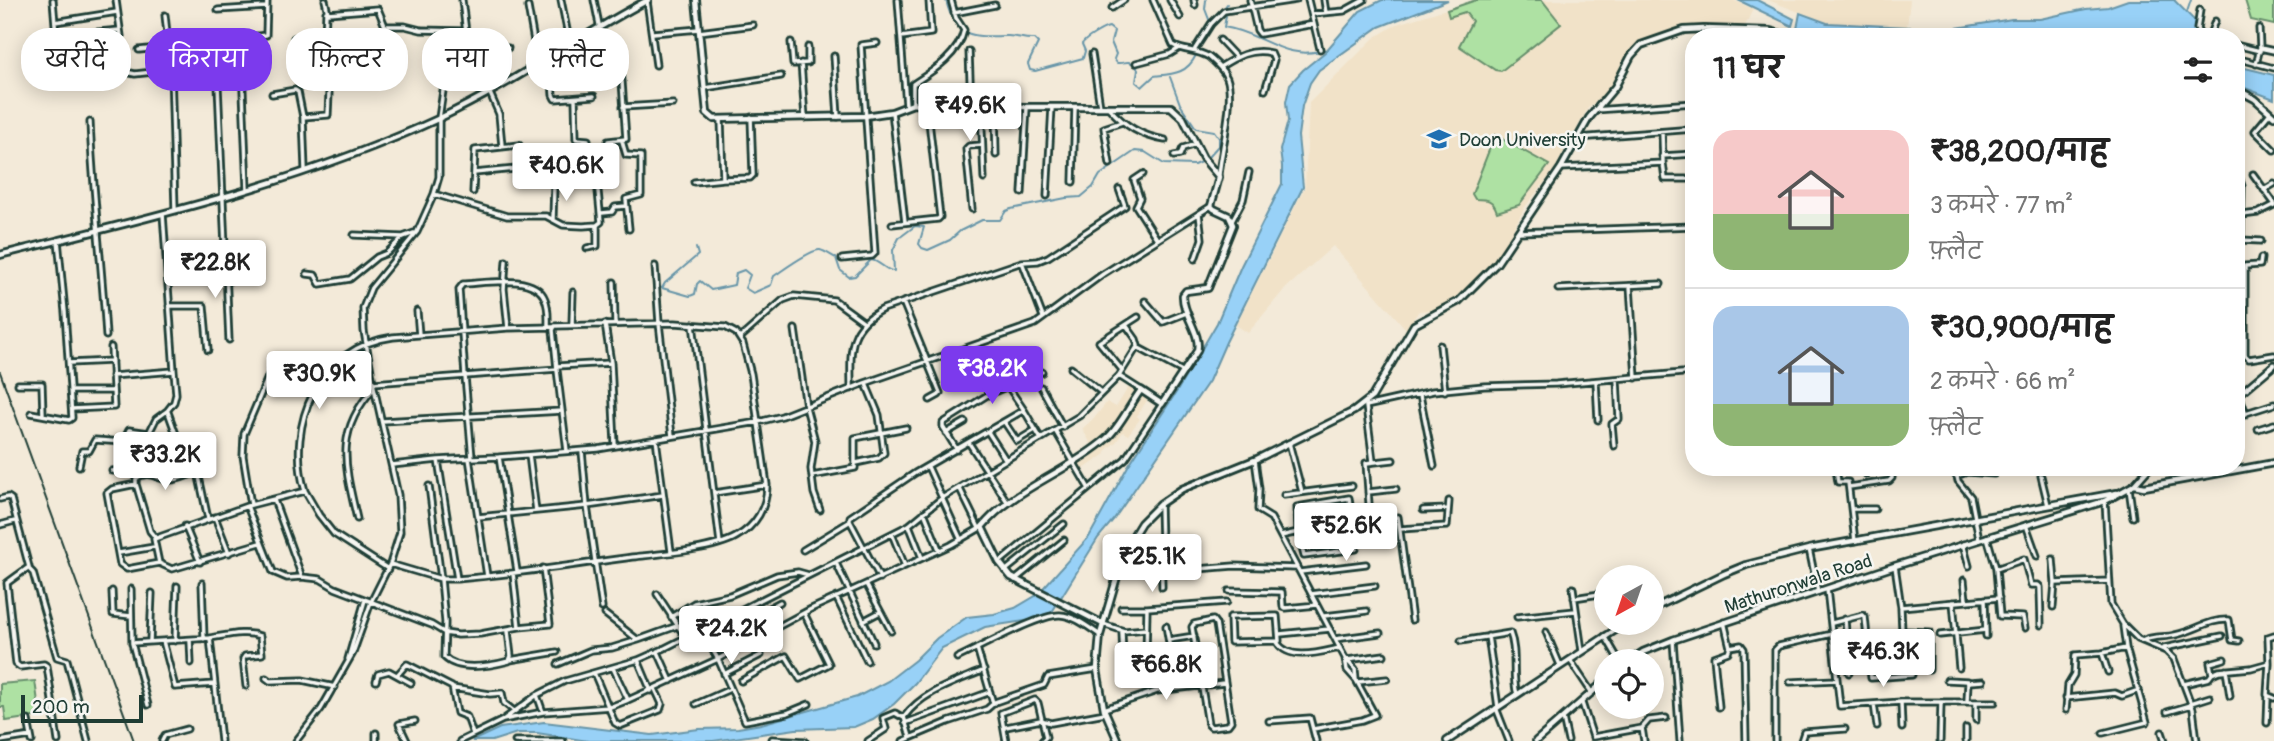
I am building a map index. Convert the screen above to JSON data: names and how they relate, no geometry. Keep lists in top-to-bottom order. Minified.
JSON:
{"streets":{"main road":["Mathuronwala Road"]},"places":{"school or university":["Doon University"]},"scale_bar":"200 m","north":"bottom left","page":{"chip":["खरीदें","किराया","फ़िल्टर","नया","फ़्लैट"],"heading":"11 घर","price":["₹49.6K","₹40.6K","₹22.8K","₹38.2K","₹30.9K","₹33.2K","₹52.6K","₹25.1K","₹24.2K","₹46.3K","₹66.8K"],"list":[{"name":"₹38,200/माह","note":"3 कमरे · 77 m² · फ़्लैट"},{"name":"₹30,900/माह","note":"2 कमरे · 66 m² · फ़्लैट"}],"scale":"200 m"}}
